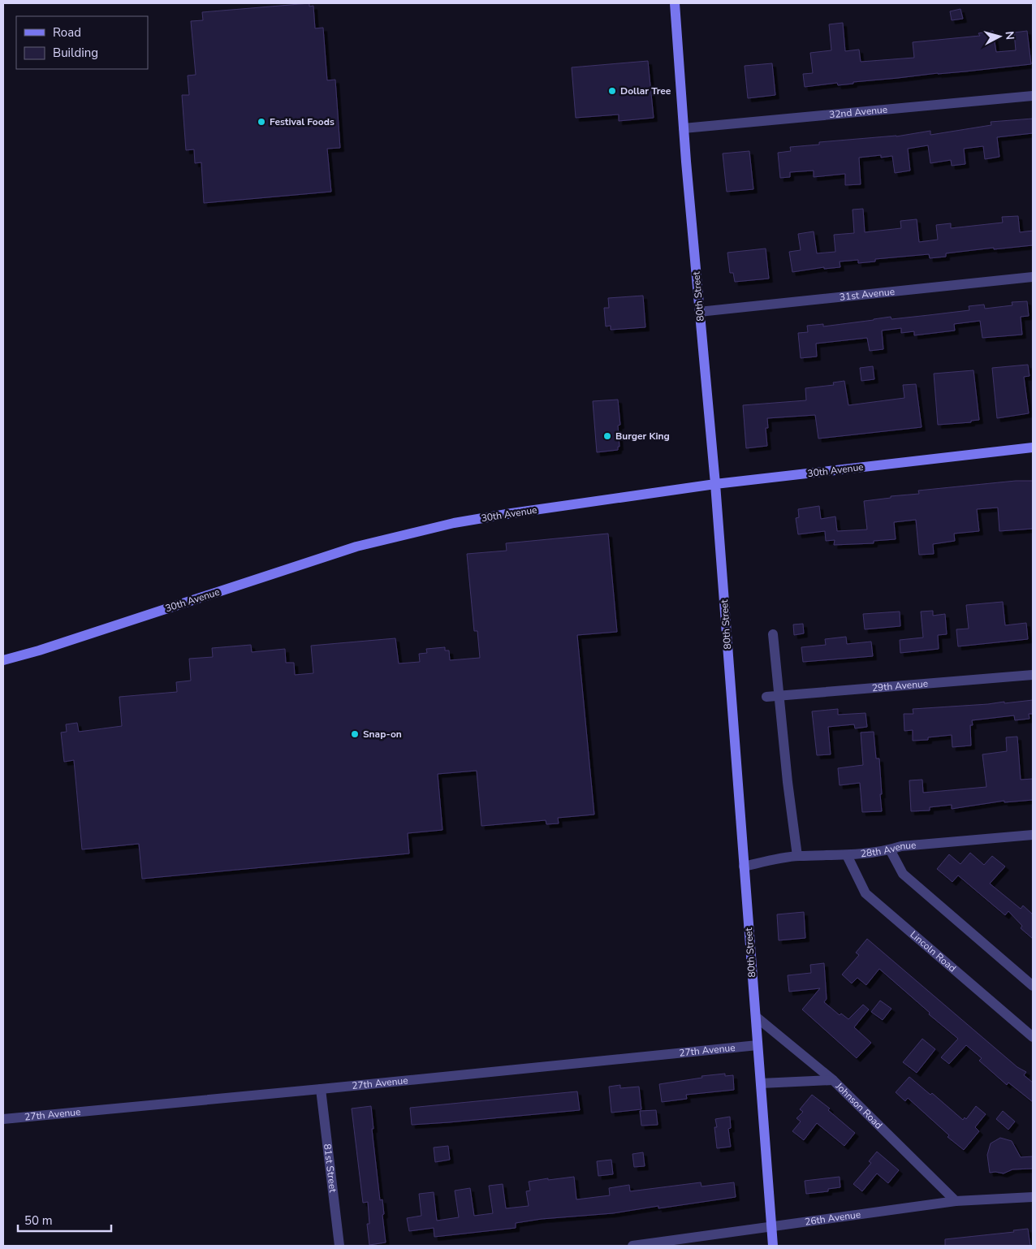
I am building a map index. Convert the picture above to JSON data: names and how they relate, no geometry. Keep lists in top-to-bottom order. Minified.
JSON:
{"streets":{"street":["32nd Avenue","31st Avenue","80th Street","30th Avenue","29th Avenue","28th Avenue","Lincoln Road","27th Avenue","Johnson Road","81st Street","26th Avenue"]},"crossings":[["32nd Avenue","80th Street"],["31st Avenue","80th Street"],["80th Street","30th Avenue"],["80th Street","28th Avenue"],["80th Street","27th Avenue"],["80th Street","Johnson Road"],["80th Street","26th Avenue"],["28th Avenue","Lincoln Road"],["27th Avenue","81st Street"],["Johnson Road","26th Avenue"]],"places":["Dollar Tree","Festival Foods","Burger King","Snap-on"],"legend":["Road","Building"],"scale_bar":"50 m","north":"right"}
